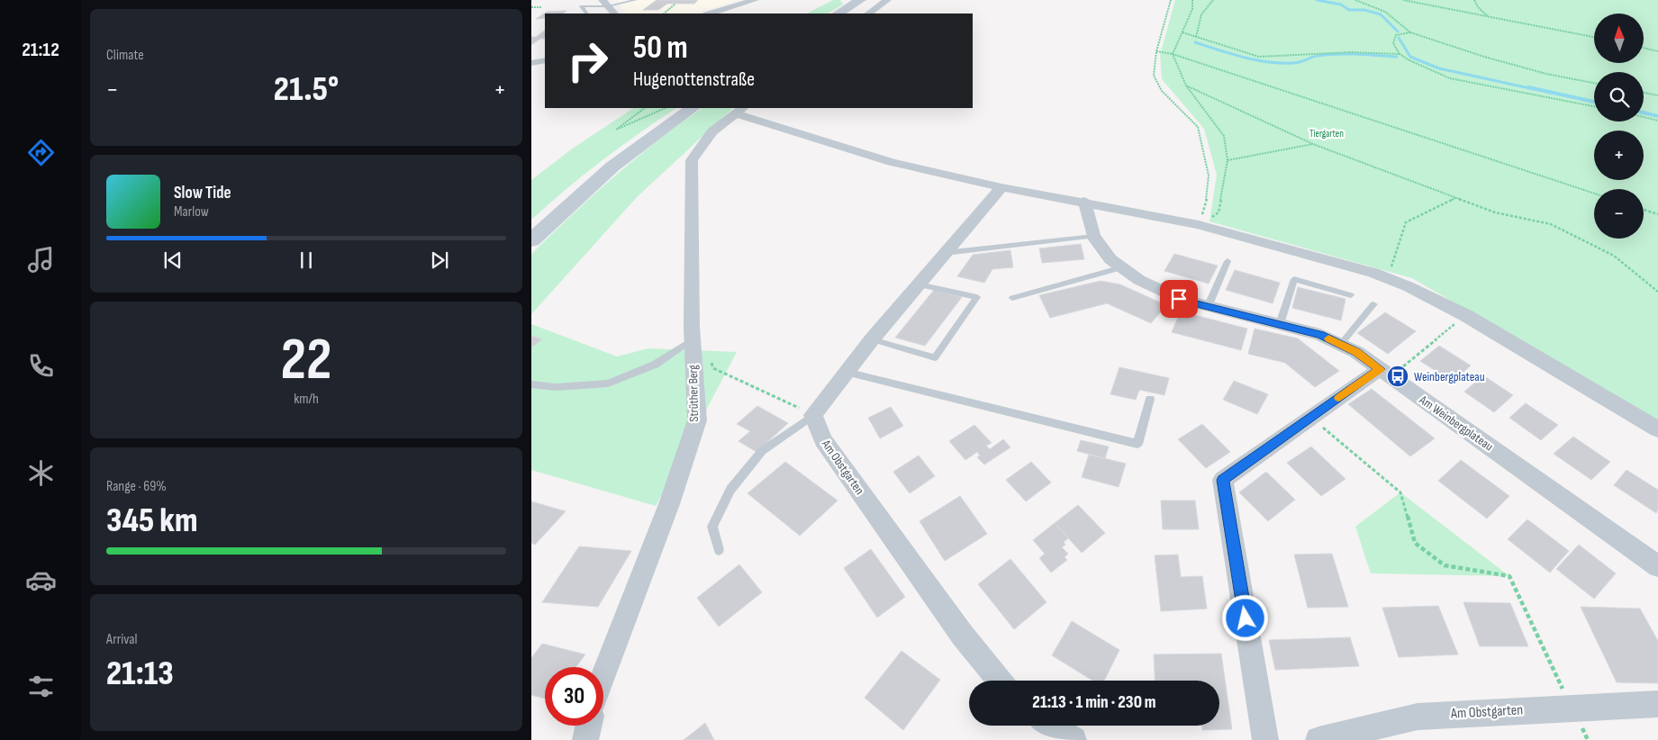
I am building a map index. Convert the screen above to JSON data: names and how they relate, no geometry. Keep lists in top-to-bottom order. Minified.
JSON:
{"streets":{"street":["Strüther Berg","Am Weinbergplateau","Am Obstgarten"]},"parks":["Tiergarten"],"places":{"bus stop":["Weinbergplateau"]},"north":"top","page":{"tabs":"21:12","tile":["Climate",["22","km/h"],["Range · 69%","345 km"],["Arrival","21:13"]],"map_buttons":["+","−"],"turn":["50 m","Hugenottenstraße"],"heat":["−","21.5°","+"],"song":["Slow Tide","Marlow"],"limit":"30","trip":"21:13 · 1 min · 230 m"}}
